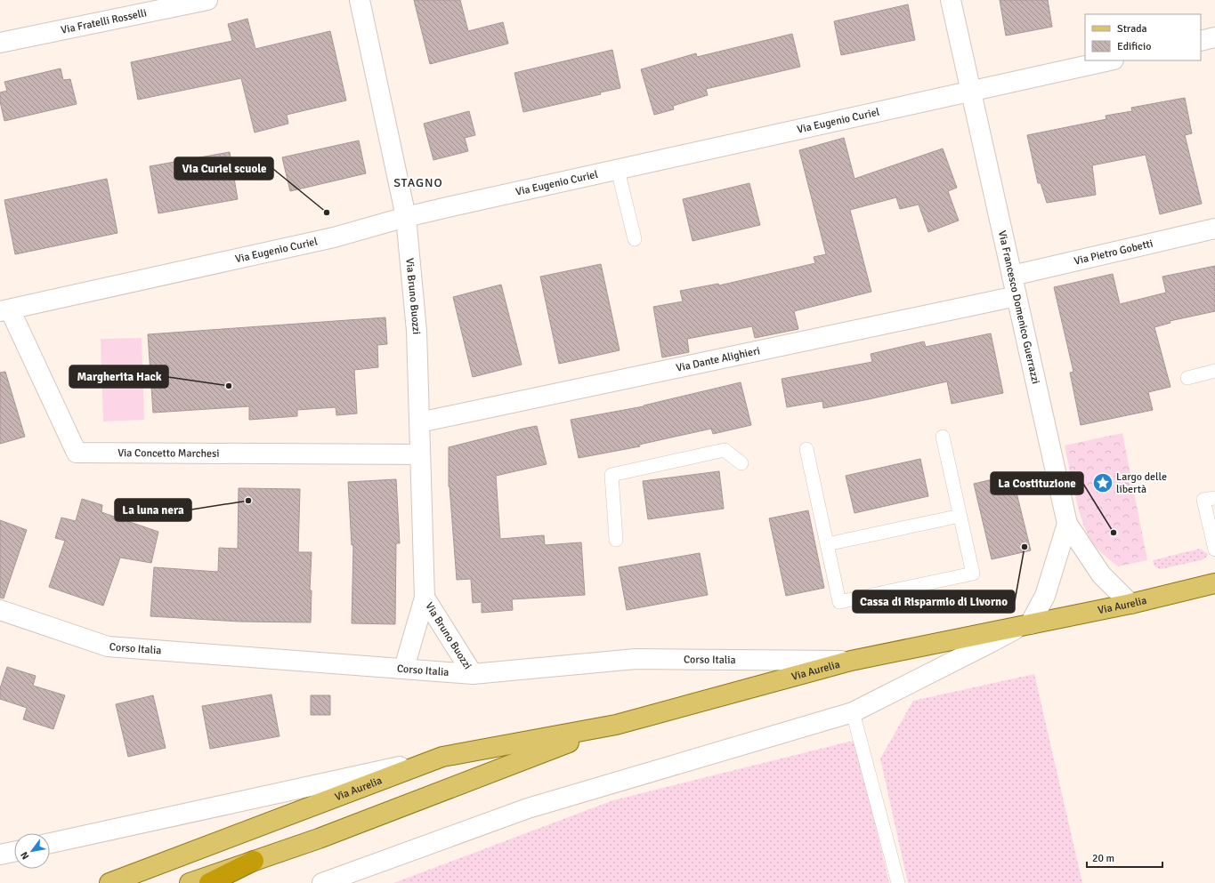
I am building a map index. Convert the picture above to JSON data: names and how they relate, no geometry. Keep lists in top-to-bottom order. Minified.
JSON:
{"streets":{"main road":["Via Aurelia"],"street":["Via Fratelli Rosselli","Via Eugenio Curiel","Via Pietro Gobetti","Via Bruno Buozzi","Via Francesco Domenico Guerrazzi","Via Dante Alighieri","Via Concetto Marchesi","Corso Italia"]},"crossings":[["Via Eugenio Curiel","Via Bruno Buozzi"],["Via Eugenio Curiel","Via Francesco Domenico Guerrazzi"],["Via Eugenio Curiel","Via Concetto Marchesi"],["Via Pietro Gobetti","Via Francesco Domenico Guerrazzi"],["Via Bruno Buozzi","Via Dante Alighieri"],["Via Bruno Buozzi","Via Concetto Marchesi"],["Via Bruno Buozzi","Corso Italia"],["Via Francesco Domenico Guerrazzi","Via Dante Alighieri"],["Via Francesco Domenico Guerrazzi","Via Aurelia"],["Via Aurelia","Corso Italia"]],"districts":["STAGNO"],"places":{"other":["Via Curiel scuole","Margherita Hack","La luna nera","La Costituzione","Cassa di Risparmio di Livorno"],"place":["Largo delle libertà"]},"legend":["Strada","Edificio"],"scale_bar":"20 m","north":"bottom left"}
